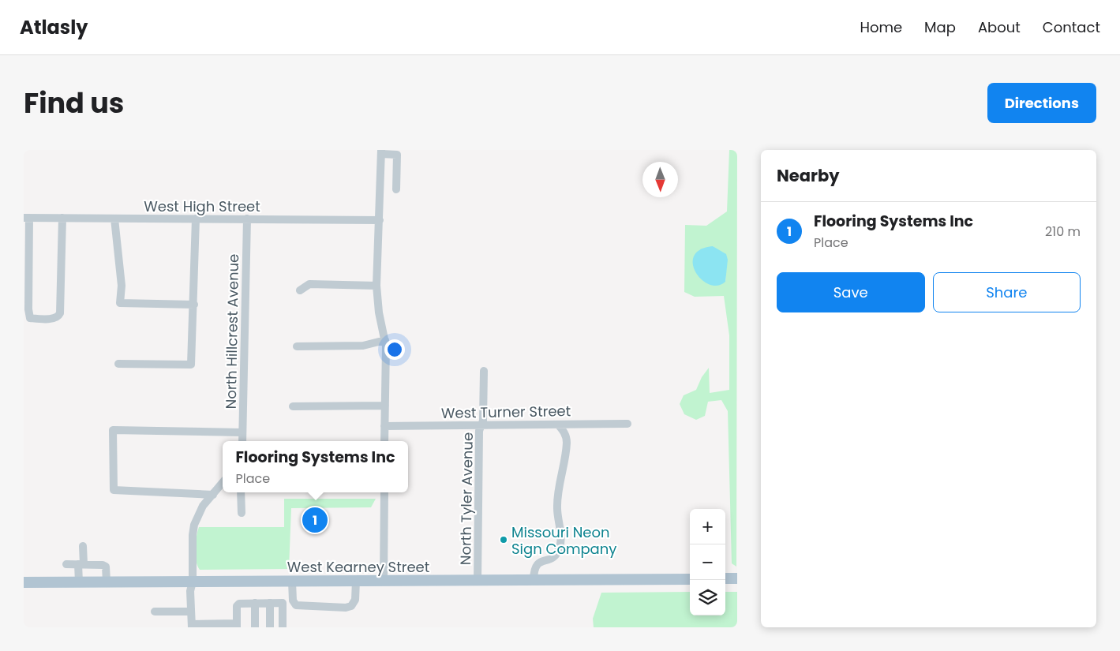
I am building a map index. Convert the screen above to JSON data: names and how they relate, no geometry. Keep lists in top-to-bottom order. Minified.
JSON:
{"streets":{"main road":["West Kearney Street"],"street":["West High Street","North Hillcrest Avenue","West Turner Street","North Tyler Avenue"]},"crossings":[["West High Street","North Hillcrest Avenue"],["West Turner Street","North Tyler Avenue"],["North Tyler Avenue","West Kearney Street"]],"places":["Missouri Neon Sign Company"],"north":"bottom","page":{"header":"Atlasly","nav":["Home","Map","About","Contact"],"title":"Find us","buttons":["Directions",["Save","Share"]],"heading":"Nearby","list":[{"mark":"1","name":"Flooring Systems Inc","note":"Place","value":"210 m"}],"popup":["Flooring Systems Inc","Place"],"pins":"1","map_buttons":["+","−"]}}
